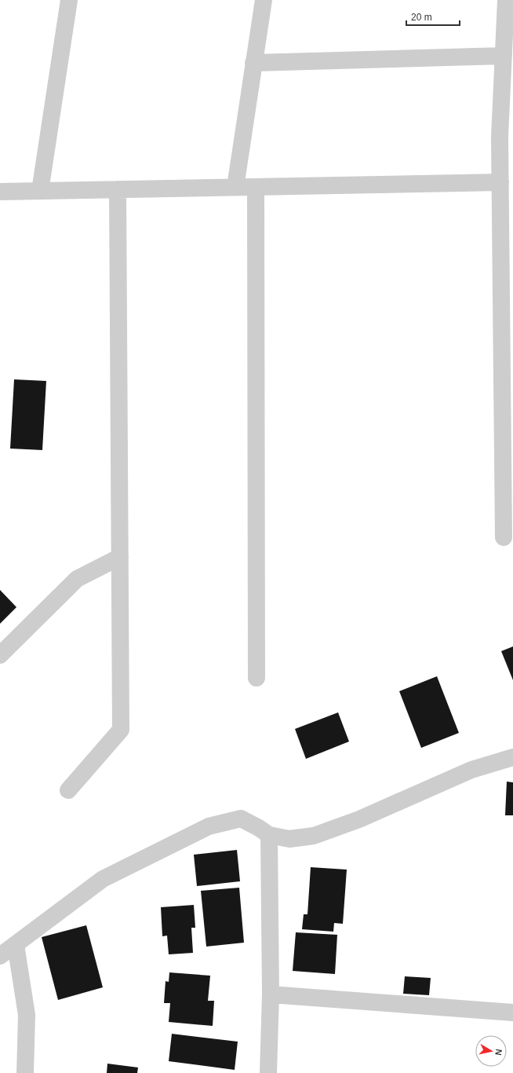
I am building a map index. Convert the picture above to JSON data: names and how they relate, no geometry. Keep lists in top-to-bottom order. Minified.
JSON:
{"scale_bar":"20 m","north":"right"}
